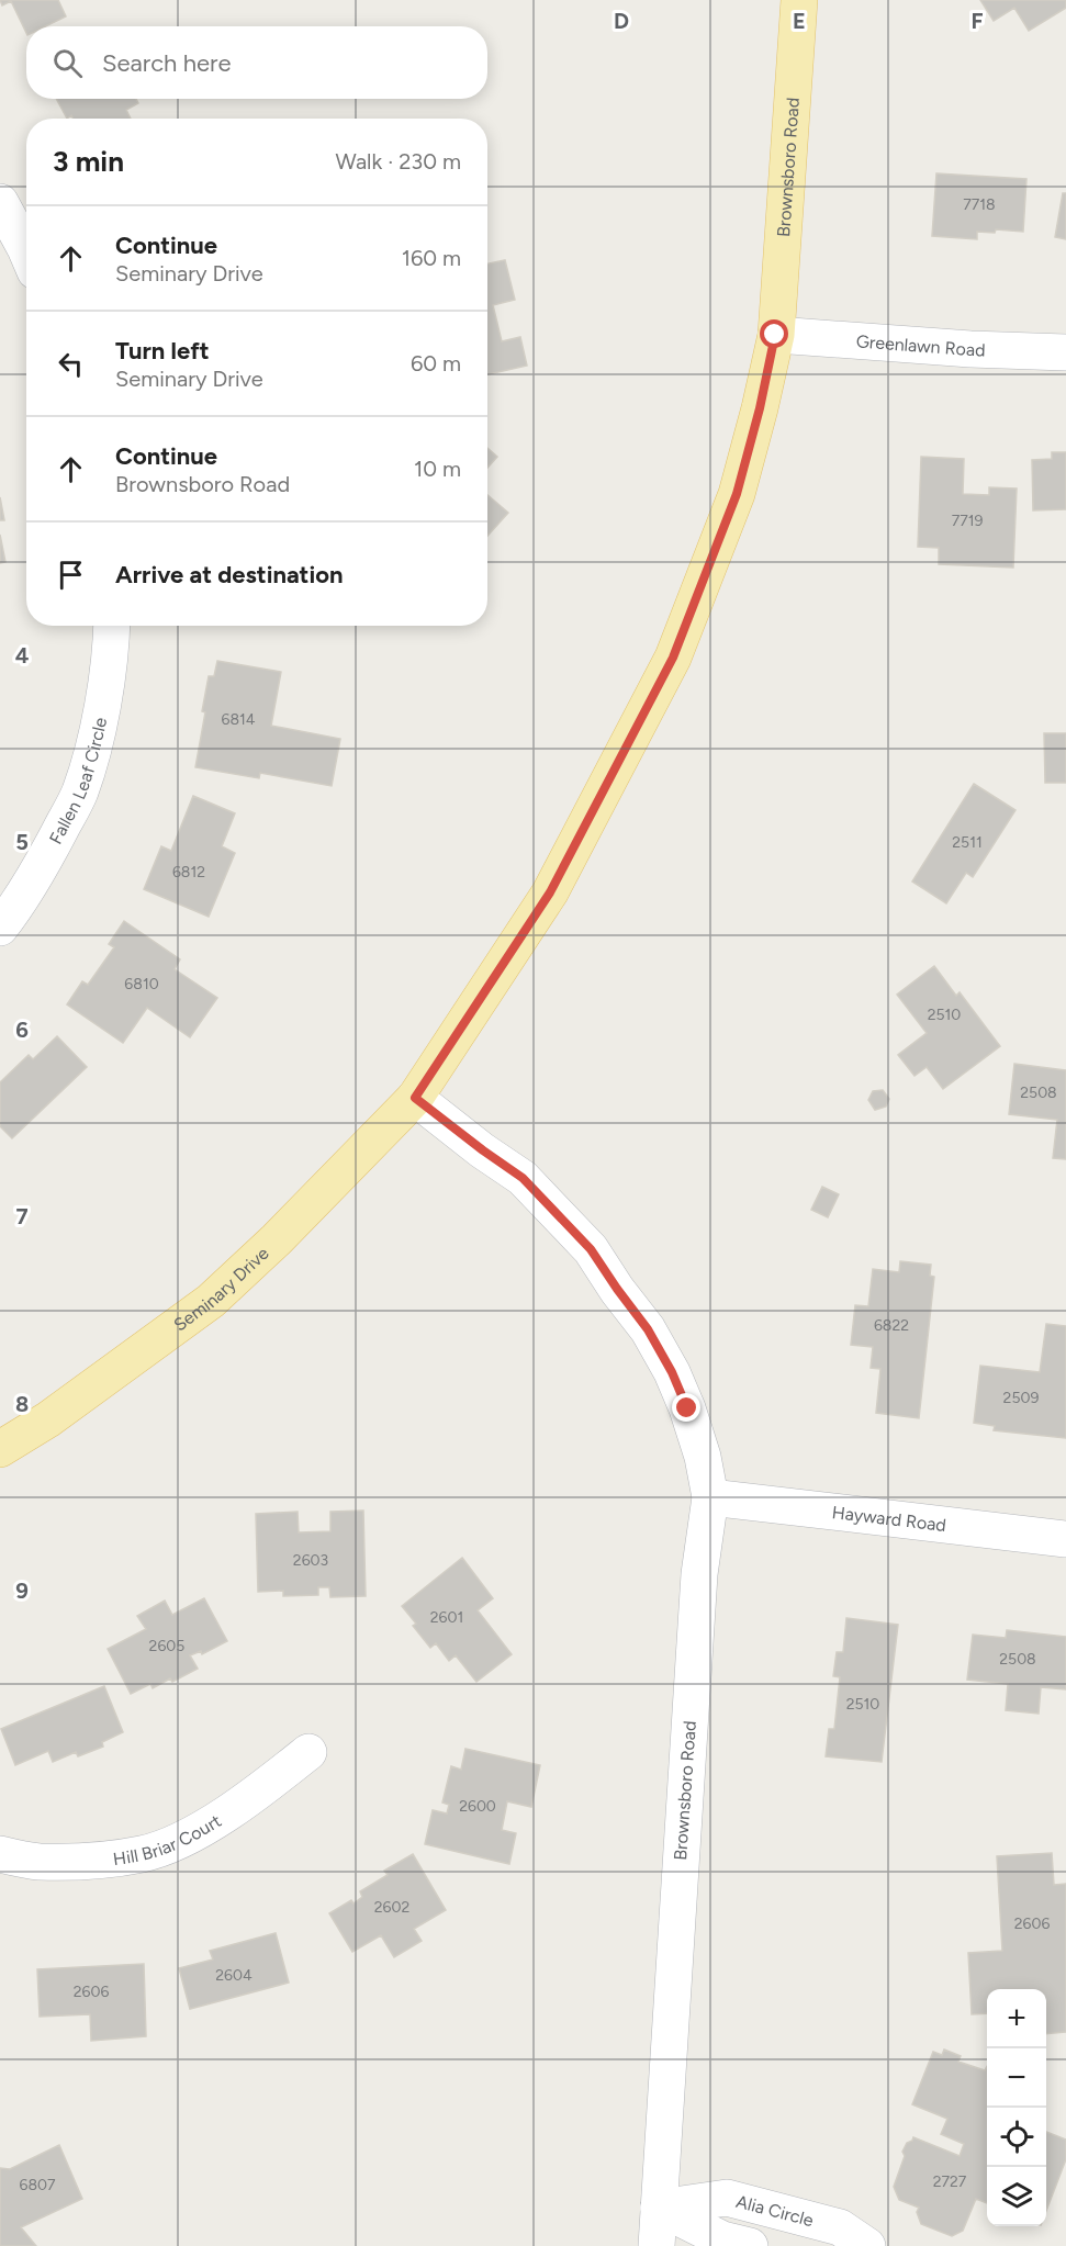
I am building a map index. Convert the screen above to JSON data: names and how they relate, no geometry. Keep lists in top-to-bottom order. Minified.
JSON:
{"streets":{"main road":["Brownsboro Road","Seminary Drive"],"street":["Greenlawn Road","Fallen Leaf Circle","Hayward Road","Hill Briar Court","Alia Circle"]},"crossings":[["Brownsboro Road","Greenlawn Road"],["Brownsboro Road","Seminary Drive"],["Brownsboro Road","Hayward Road"],["Brownsboro Road","Alia Circle"],["Greenlawn Road","Seminary Drive"]],"house_numbers":["7718","7719","6814","2511","6812","6810","2510","2508","6822","2509","2603","2601","2605","2508","2510","2600","2602","2606","2604","2606","2727","6807"],"page":{"search":"Search here","heading":["3 min","Walk · 230 m"],"list":[["Continue","Seminary Drive","160 m"],["Turn left","Seminary Drive","60 m"],["Continue","Brownsboro Road","10 m"],"Arrive at destination"],"map_buttons":["+","−"]},"grid":{"columns":["D","E","F"],"rows":["4","5","6","7","8","9"]}}
